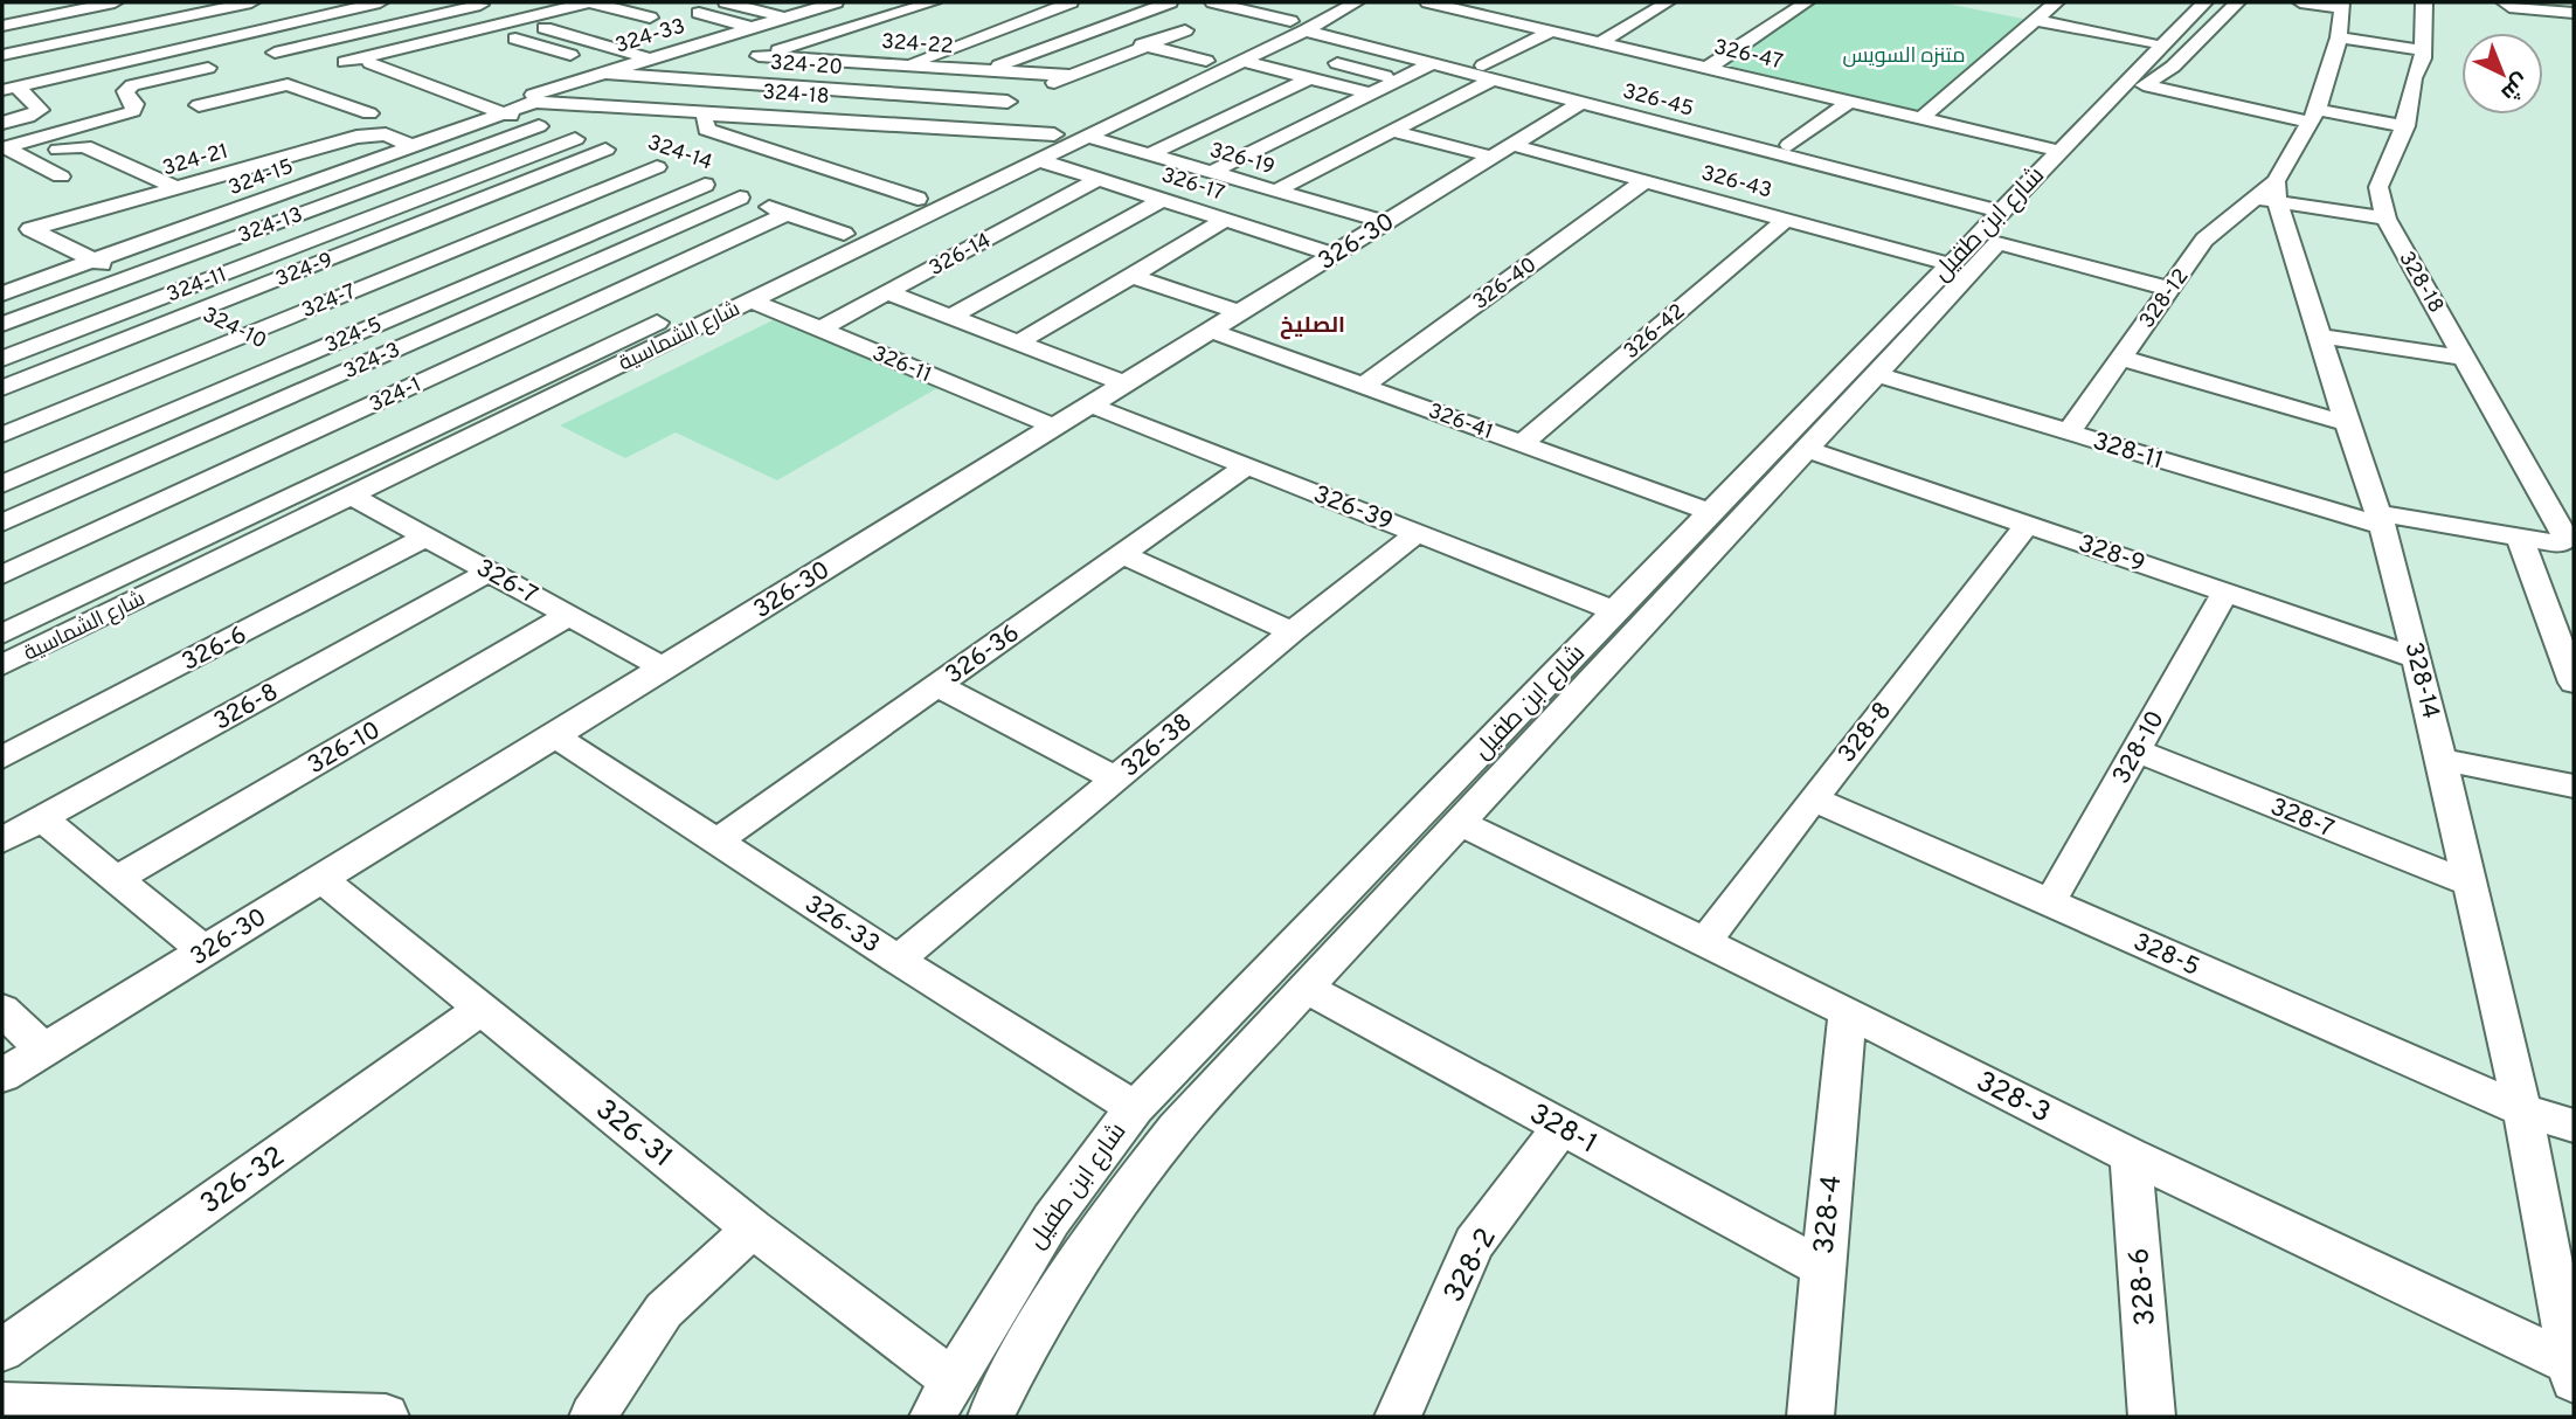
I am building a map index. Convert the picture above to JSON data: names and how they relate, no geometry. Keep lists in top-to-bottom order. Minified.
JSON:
{"streets":{"street":["324-33","324-22","326-47","324-20","324-18","326-45","324-14","326-19","324-21","324-15","326-43","326-17","شارع ابن طفيل","324-13","326-30","326-14","324-9","328-18","326-40","324-11","328-12","324-7","324-10","326-42","324-5","شارع الشماسية","324-3","326-11","324-1","326-41","328-11","326-39","328-9","326-7","326-6","326-36","328-14","326-8","328-8","326-38","326-10","328-10","328-7","326-33","328-5","328-3","328-1","326-31","326-32","328-4","328-2","328-6"]},"crossings":[["324-33","324-20"],["324-33","324-18"],["324-33","324-15"],["326-47","شارع ابن طفيل"],["324-18","324-15"],["324-18","شارع الشماسية"],["326-45","شارع ابن طفيل"],["326-45","326-30"],["326-45","شارع الشماسية"],["324-14","324-15"],["324-14","324-13"],["324-14","324-9"],["324-14","324-11"],["324-14","324-7"],["324-14","324-5"],["324-14","شارع الشماسية"],["324-14","324-3"],["324-14","324-1"],["326-19","326-30"],["326-19","شارع الشماسية"],["324-21","324-10"],["324-15","324-10"],["326-43","شارع ابن طفيل"],["326-43","326-30"],["326-43","326-40"],["326-43","326-42"],["326-17","326-30"],["326-17","326-14"],["326-17","شارع الشماسية"],["شارع ابن طفيل","326-41"],["شارع ابن طفيل","328-11"],["شارع ابن طفيل","326-39"],["شارع ابن طفيل","328-9"],["شارع ابن طفيل","326-33"],["شارع ابن طفيل","328-3"],["شارع ابن طفيل","328-1"],["شارع ابن طفيل","326-31"],["324-13","324-10"],["326-30","326-11"],["326-30","326-41"],["326-30","326-39"],["326-30","326-7"],["326-30","326-33"],["326-30","326-31"],["326-14","326-11"],["324-9","324-10"],["328-18","328-11"],["326-40","326-41"],["324-11","324-10"],["328-12","328-11"],["328-12","328-14"],["324-7","324-10"],["324-10","324-5"],["324-10","شارع الشماسية"],["324-10","324-3"],["324-10","324-1"],["326-42","326-41"],["شارع الشماسية","326-11"],["شارع الشماسية","326-7"],["328-11","328-14"],["326-39","326-36"],["326-39","326-38"],["328-9","328-14"],["328-9","328-8"],["328-9","328-10"],["326-7","326-6"],["326-7","326-8"],["326-7","326-10"],["326-36","326-33"],["328-14","328-7"],["328-14","328-5"],["328-14","328-3"],["328-8","328-5"],["328-8","328-3"],["326-38","326-33"],["328-10","328-7"],["328-10","328-5"],["328-3","328-4"],["328-3","328-6"],["328-1","328-4"],["328-1","328-2"],["326-31","326-32"]],"districts":["الصليخ"],"parks":["متنزه السويس"],"north":"bottom right"}
